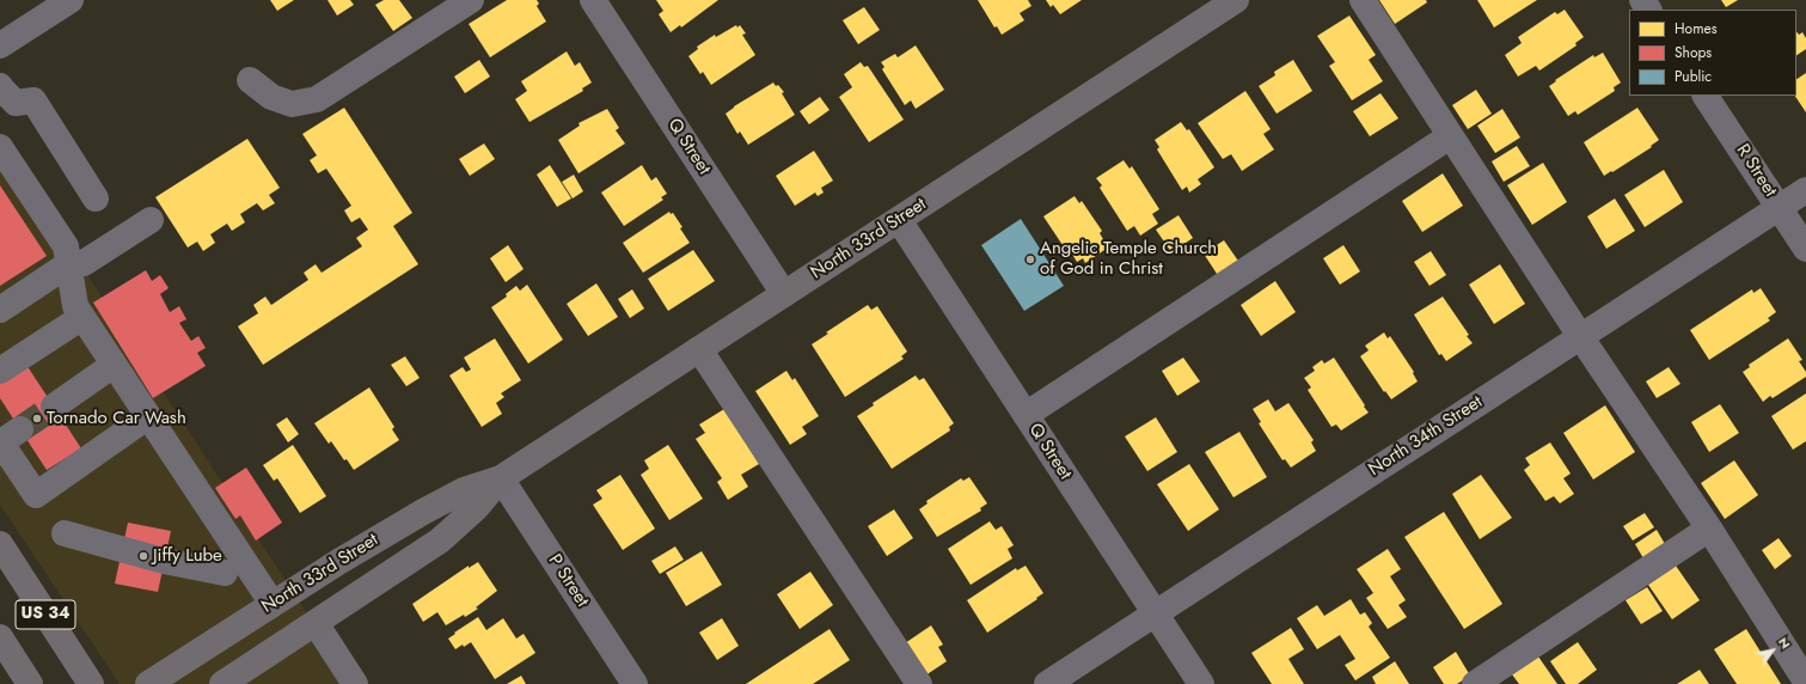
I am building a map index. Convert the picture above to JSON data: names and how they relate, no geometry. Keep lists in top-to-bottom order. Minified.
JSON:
{"streets":{"main road":["North 33rd Street","US 34"],"street":["Q Street","R Street","North 34th Street","P Street"]},"crossings":[["Q Street","North 33rd Street"],["Q Street","North 34th Street"],["R Street","North 34th Street"],["North 33rd Street","P Street"]],"places":["Angelic Temple Church of God in Christ","Tornado Car Wash","Jiffy Lube"],"legend":["Homes","Shops","Public"],"north":"top right"}
